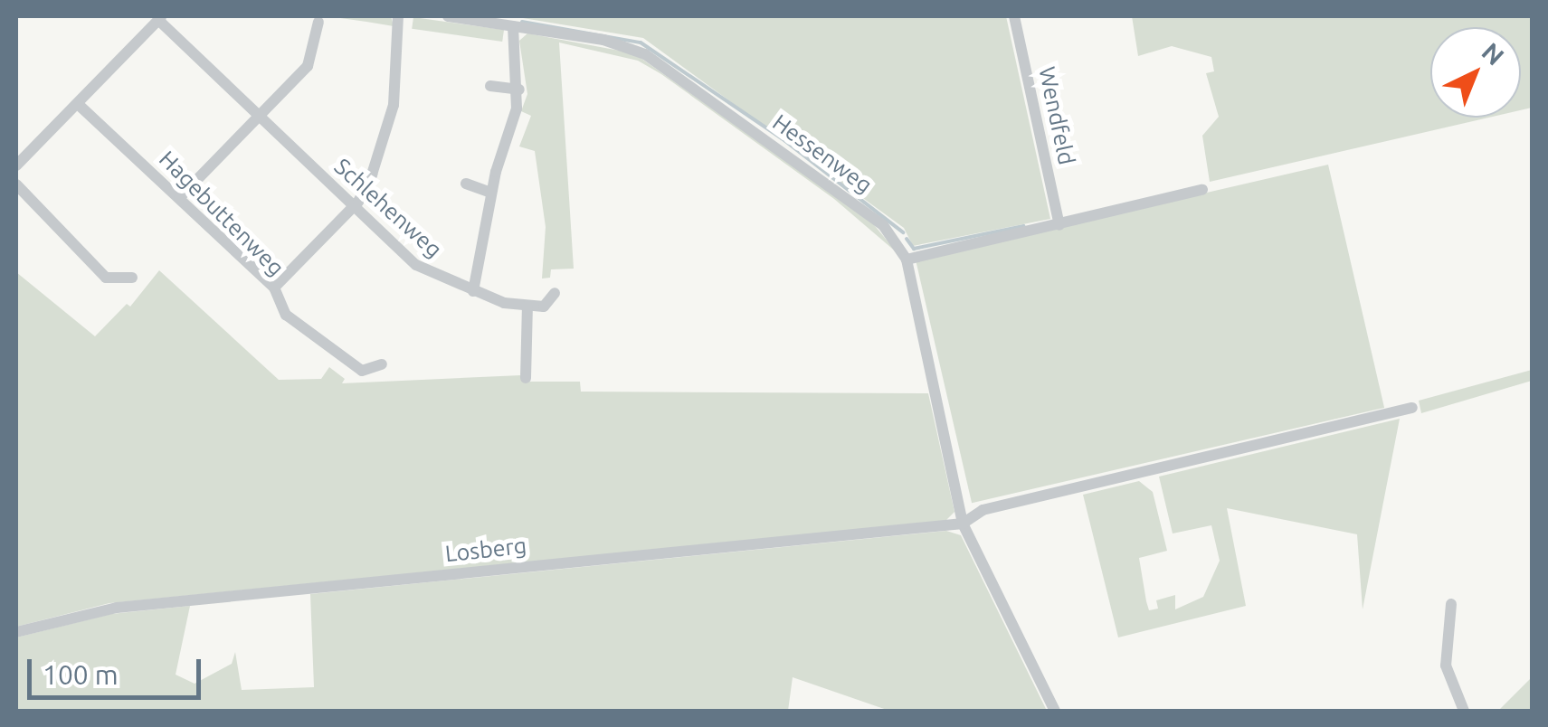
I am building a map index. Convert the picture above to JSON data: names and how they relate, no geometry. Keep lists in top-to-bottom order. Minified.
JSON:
{"streets":{"street":["Wendfeld","Hessenweg","Schlehenweg","Hagebuttenweg","Losberg"]},"crossings":[["Hessenweg","Losberg"]],"scale_bar":"100 m","north":"top right"}
